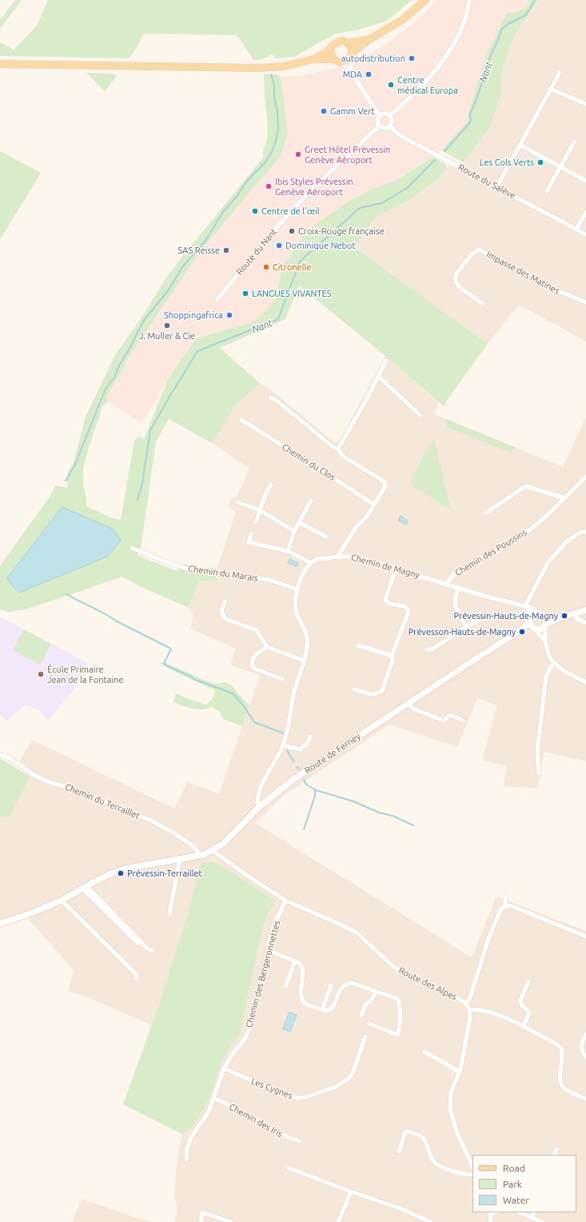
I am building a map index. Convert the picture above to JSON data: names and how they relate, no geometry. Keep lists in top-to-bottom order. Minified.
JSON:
{"streets":{"main road":["Route de Ferney"],"street":["Route du Salève","Route du Nant","Impasse des Matines","Chemin du Clos","Chemin des Poussins","Chemin de Magny","Chemin du Marais","Chemin du Terraillet","Chemin des Bergeronnettes","Route des Alpes","Les Cygnes","Chemin des Iris"]},"crossings":[["Route du Salève","Route du Nant"],["Chemin des Poussins","Chemin de Magny"],["Chemin de Magny","Route de Ferney"],["Route de Ferney","Chemin du Terraillet"],["Route de Ferney","Route des Alpes"],["Chemin des Bergeronnettes","Route des Alpes"],["Chemin des Bergeronnettes","Les Cygnes"],["Chemin des Bergeronnettes","Chemin des Iris"]],"water":["Nant"],"places":["autodistribution","MDA","Centre médical Europa","Gamm Vert","Greet Hôtel Prévessin Genève Aéroport","Les Cols Verts","Ibis Styles Prévessin Genève Aéroport","Centre de l'œil","Croix-Rouge française","Dominique Nebot","SAS Reisse","Citronelle","LANGUES VIVANTES","Shoppingafrica","J. Muller & Cie","Prévessin-Hauts-de-Magny","Prévesson-Hauts-de-Magny","École Primaire Jean de la Fontaine","Prévessin-Terraillet"],"legend":["Road","Park","Water"]}
